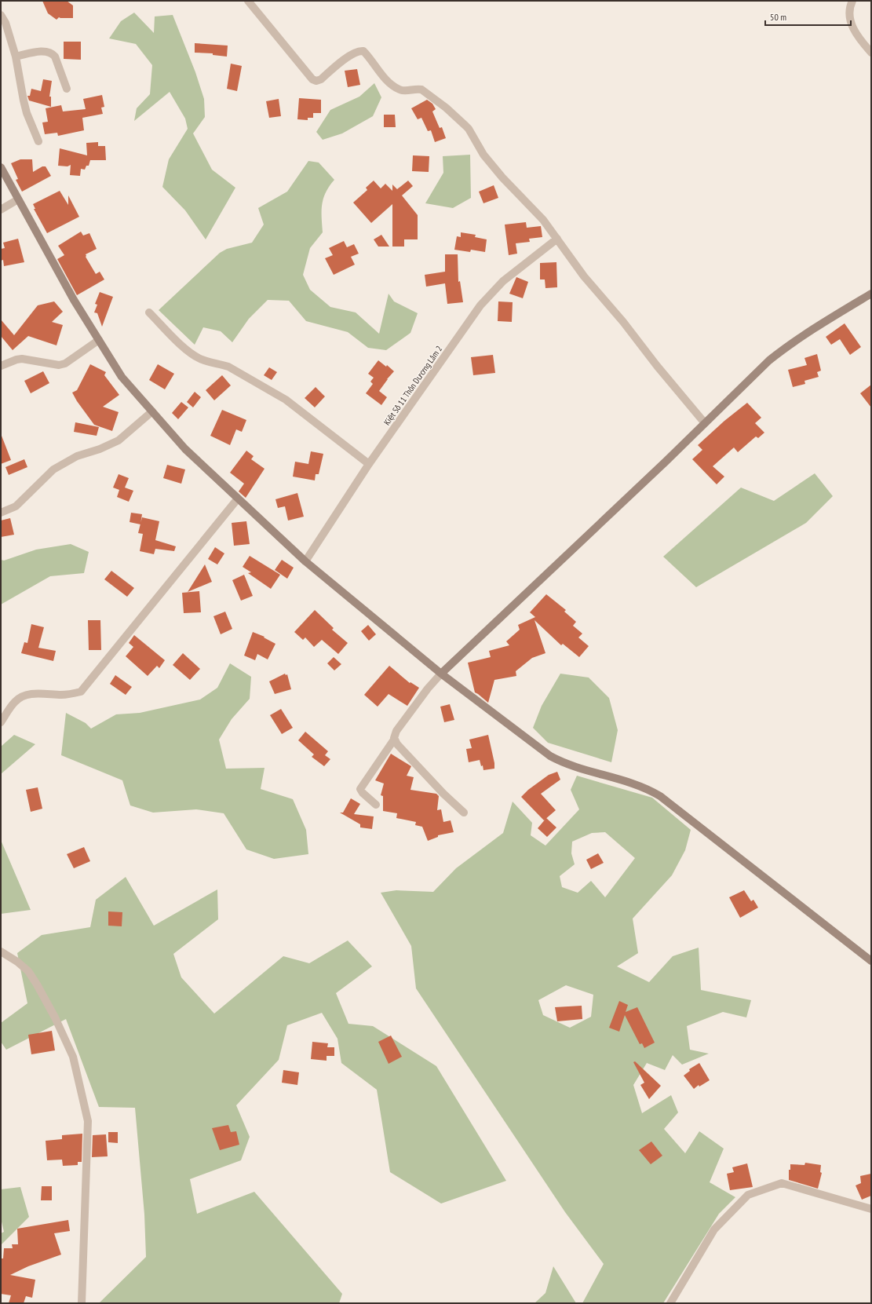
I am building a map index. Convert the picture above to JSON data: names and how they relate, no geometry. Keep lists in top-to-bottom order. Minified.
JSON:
{"streets":{"street":["Kiệt Số 11 Thôn Dương Lâm 2"]},"scale_bar":"50 m"}
